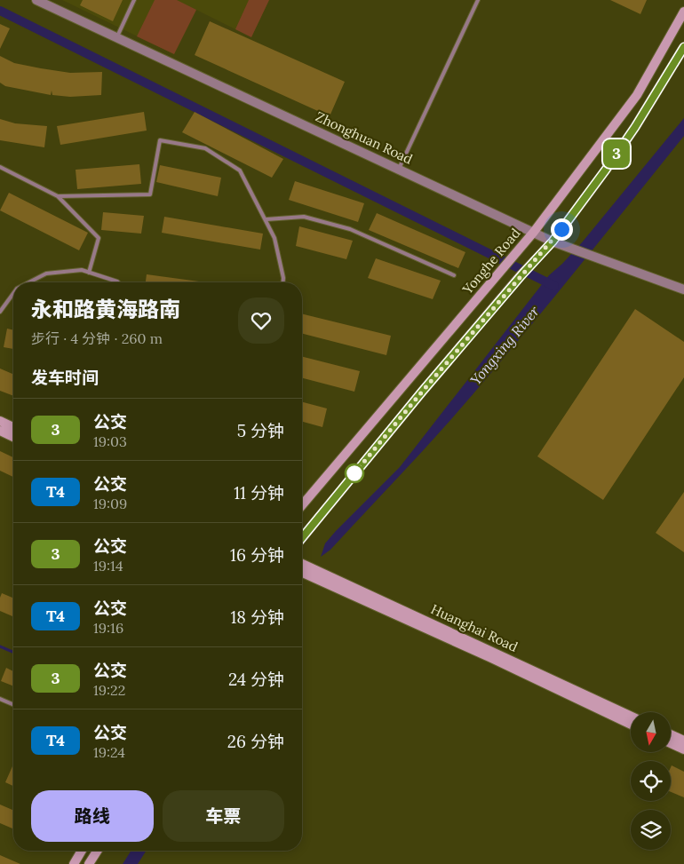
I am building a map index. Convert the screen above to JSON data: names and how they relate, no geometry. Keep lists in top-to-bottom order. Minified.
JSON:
{"streets":{"main road":["Yonghe Road","Huanghai Road"],"street":["Zhonghuan Road"]},"crossings":[["Zhonghuan Road","Yonghe Road"]],"water":["Yongxing River"],"lines":["bus line 3"],"north":"bottom","page":{"on_map":"3","heading":[["永和路黄海路南","步行 · 4 分钟 · 260 m"],"发车时间"],"list":[{"mark":"3","name":"公交","note":"19:03","value":"5 分钟"},{"mark":"T4","name":"公交","note":"19:09","value":"11 分钟"},{"mark":"3","name":"公交","note":"19:14","value":"16 分钟"},{"mark":"T4","name":"公交","note":"19:16","value":"18 分钟"},{"mark":"3","name":"公交","note":"19:22","value":"24 分钟"},{"mark":"T4","name":"公交","note":"19:24","value":"26 分钟"}],"buttons":["路线","车票"]}}
